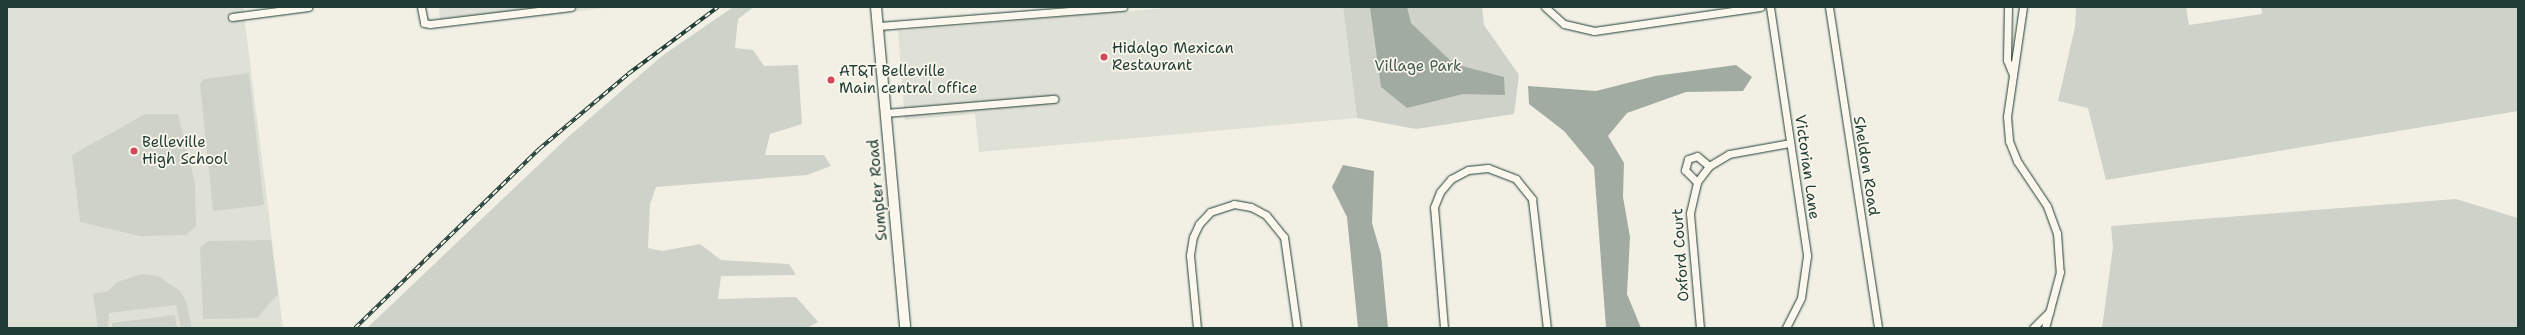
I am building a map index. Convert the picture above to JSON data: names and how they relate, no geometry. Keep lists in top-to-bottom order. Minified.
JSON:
{"streets":{"street":["Sheldon Road","Victorian Lane","Sumpter Road","Oxford Court"]},"crossings":[["Victorian Lane","Oxford Court"]],"parks":["Village Park"],"places":["Hidalgo Mexican Restaurant","AT&T Belleville Main central office","Belleville High School"]}
